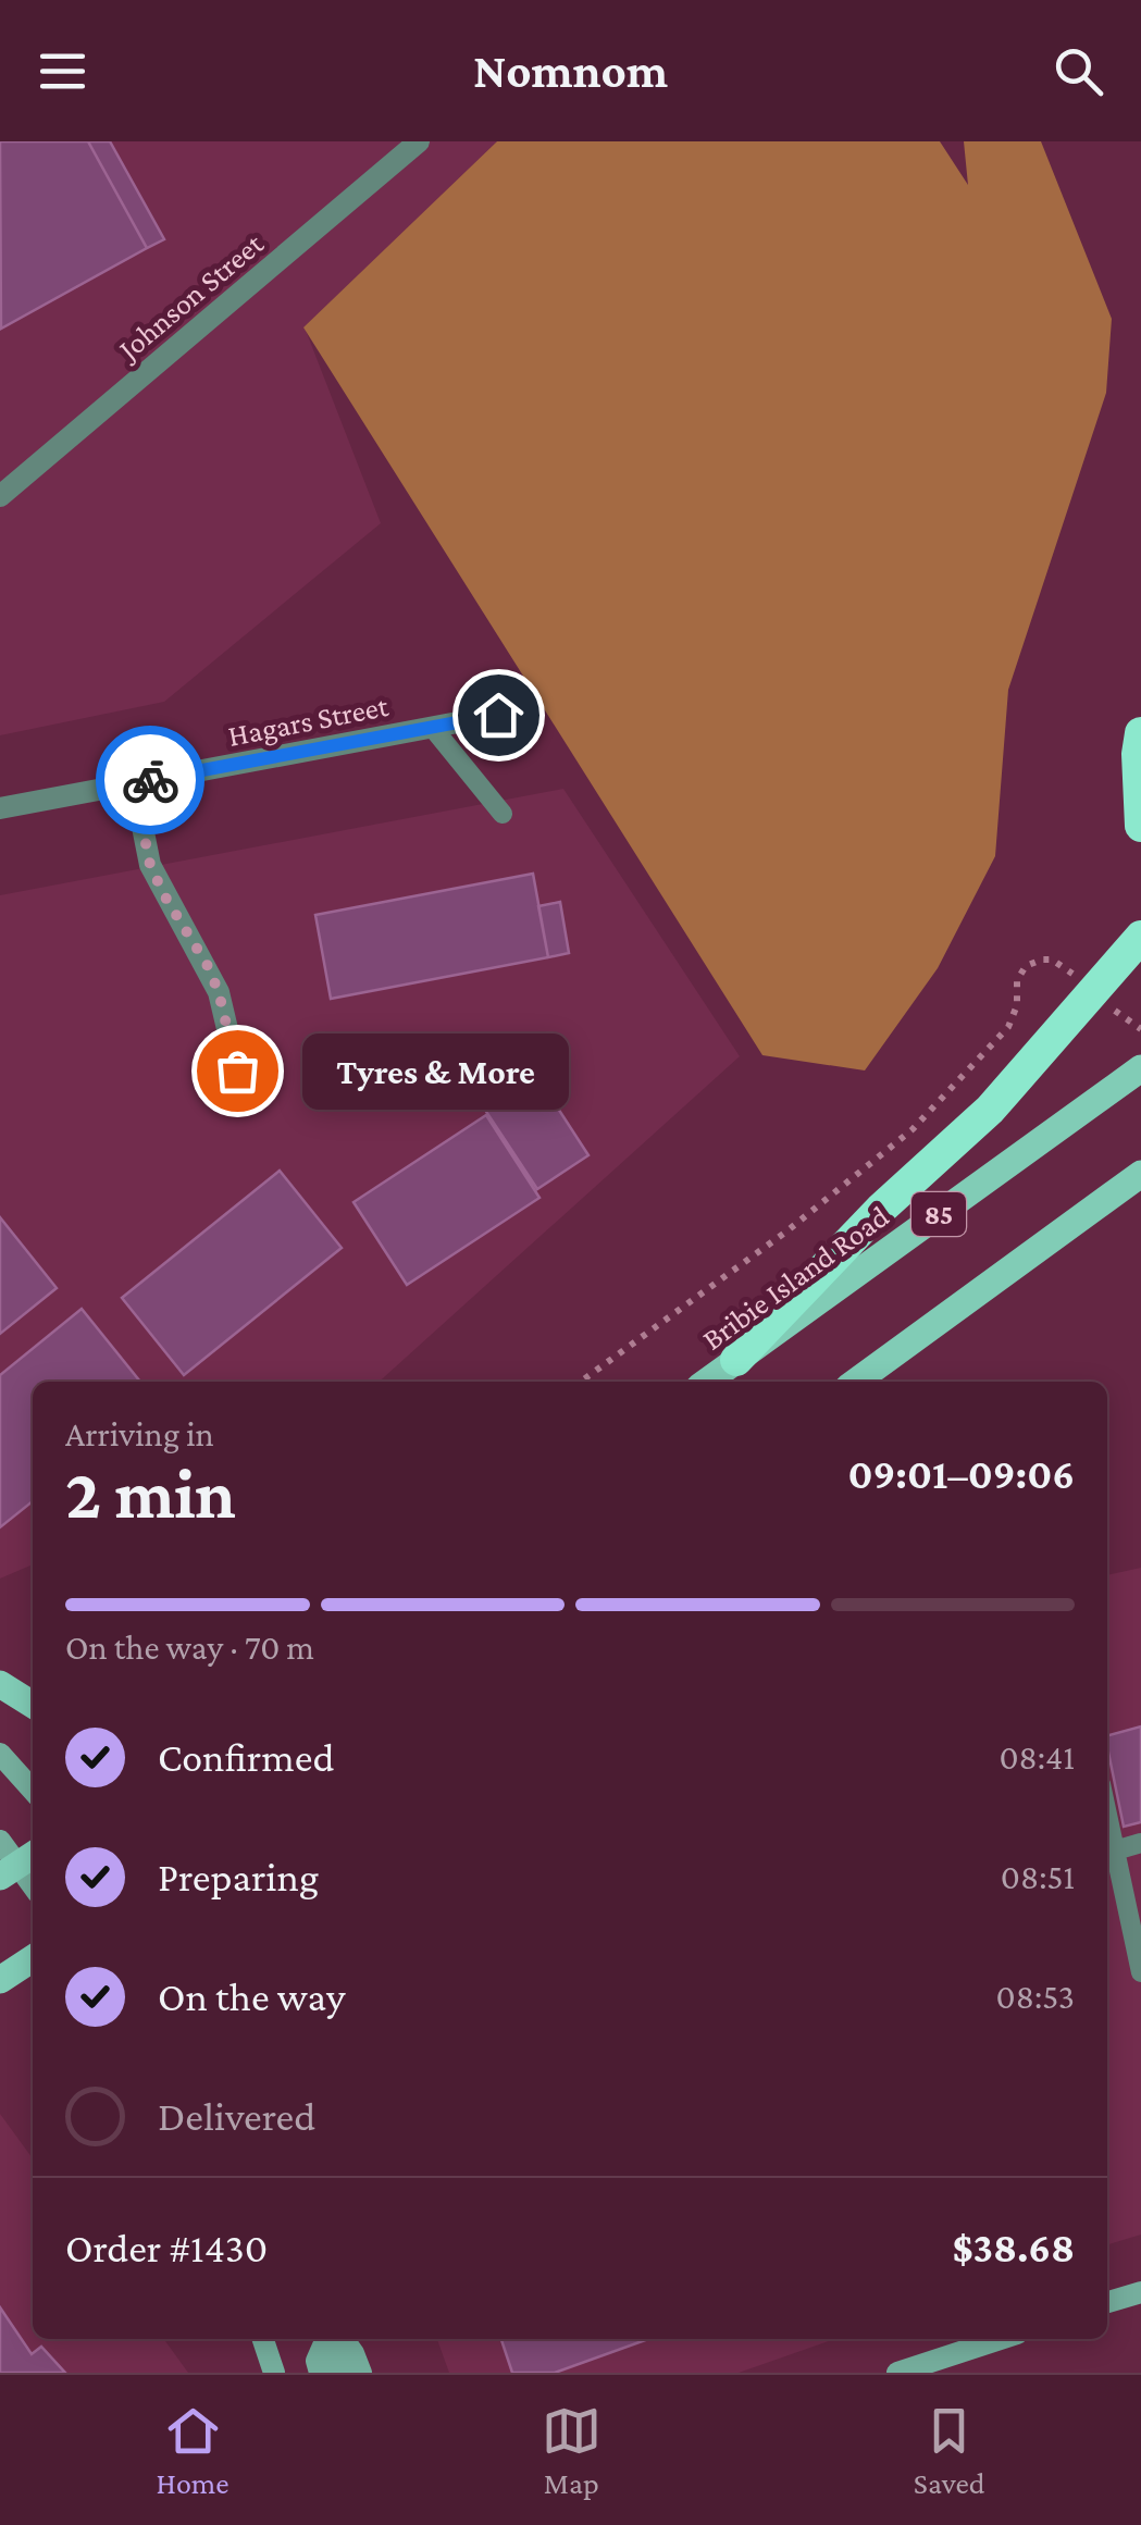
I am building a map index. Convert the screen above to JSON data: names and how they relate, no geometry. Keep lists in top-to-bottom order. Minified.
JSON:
{"streets":{"main road":["85","Bribie Island Road"],"street":["Johnson Street","Hagars Street"]},"places":["Tyres & More"],"page":{"header":"Nomnom","bubble":"Tyres & More","heading":["2 min","Arriving in","09:01–09:06"],"panel":["Order #1430","$38.68"],"bar":"On the way · 70 m","list":[["Confirmed","08:41"],["Preparing","08:51"],["On the way","08:53"],"Delivered"],"tabs":["Home","Map","Saved"]}}
